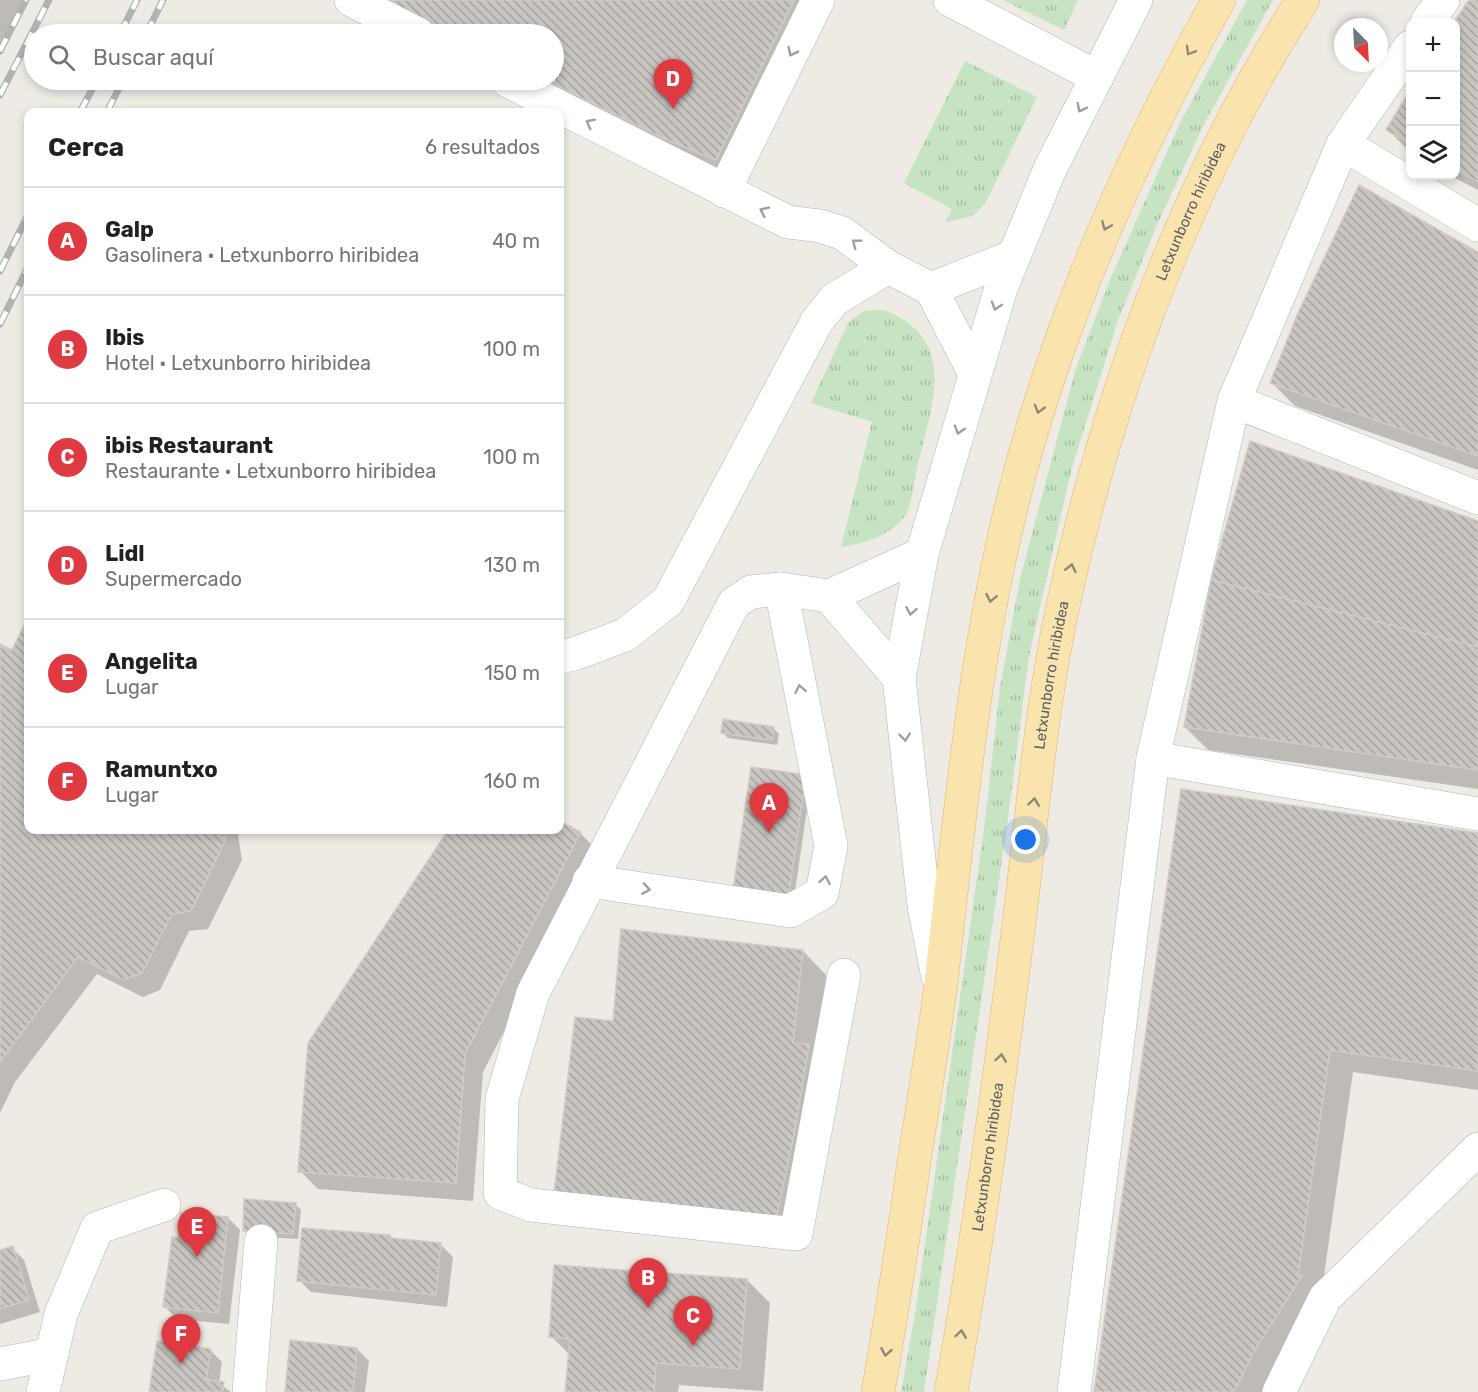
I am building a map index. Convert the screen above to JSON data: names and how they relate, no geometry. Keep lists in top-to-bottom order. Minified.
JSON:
{"streets":{"main road":["Letxunborro hiribidea"]},"north":"bottom right","page":{"map_buttons":["+","−"],"search":"Buscar aquí","pins":["D","A","E","B","C","F"],"heading":["Cerca","6 resultados"],"list":[{"mark":"A","name":"Galp","note":"Gasolinera · Letxunborro hiribidea","value":"40 m"},{"mark":"B","name":"Ibis","note":"Hotel · Letxunborro hiribidea","value":"100 m"},{"mark":"C","name":"ibis Restaurant","note":"Restaurante · Letxunborro hiribidea","value":"100 m"},{"mark":"D","name":"Lidl","note":"Supermercado","value":"130 m"},{"mark":"E","name":"Angelita","note":"Lugar","value":"150 m"},{"mark":"F","name":"Ramuntxo","note":"Lugar","value":"160 m"}]}}
